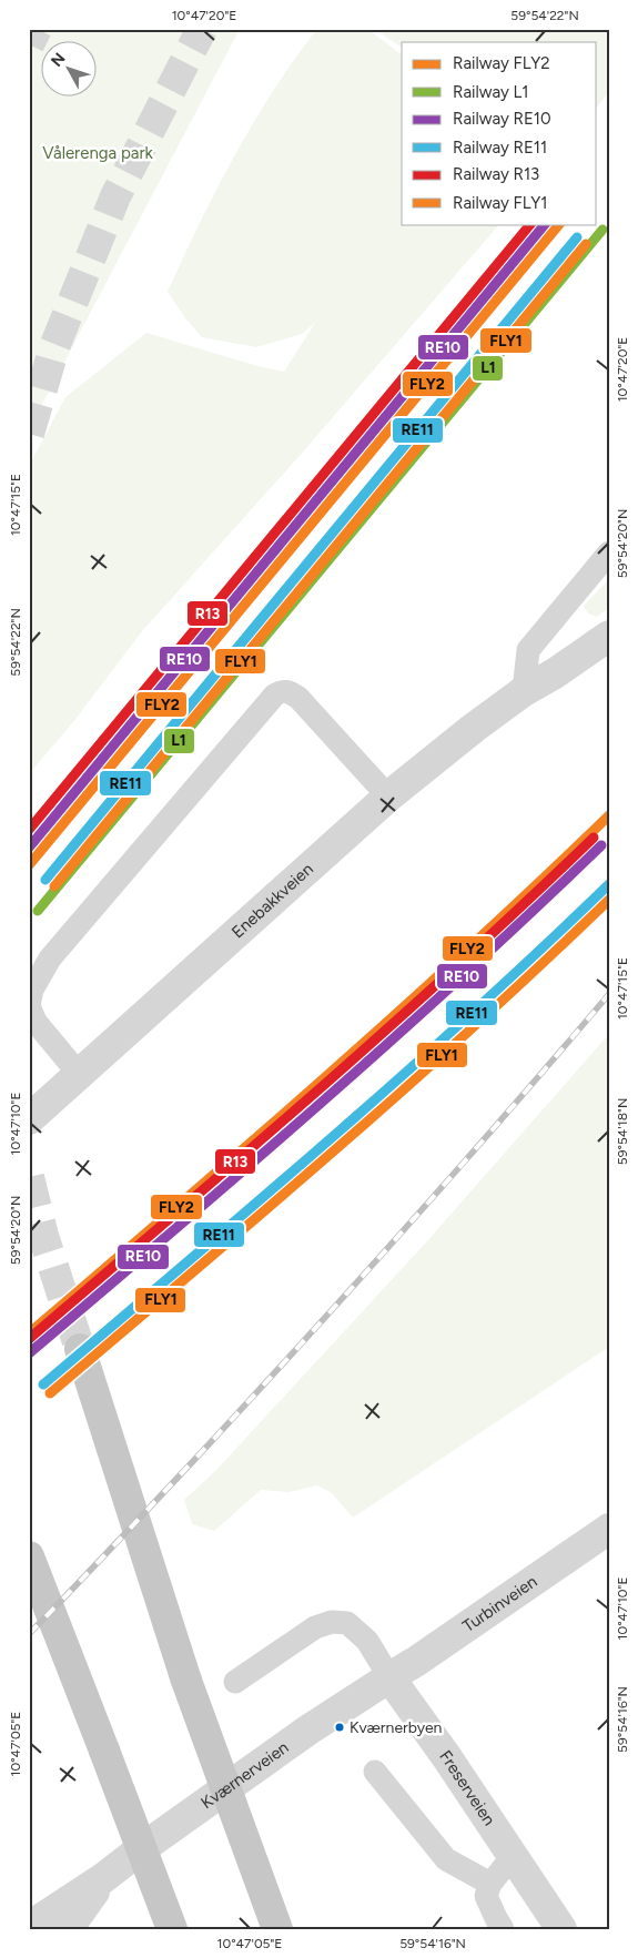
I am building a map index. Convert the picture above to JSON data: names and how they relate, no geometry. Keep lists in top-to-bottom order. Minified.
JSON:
{"streets":{"street":["Enebakkveien","Turbinveien","Kværnerveien","Freserveien"]},"crossings":[["Turbinveien","Kværnerveien"],["Turbinveien","Freserveien"],["Kværnerveien","Freserveien"]],"parks":["Vålerenga park"],"places":["Kværnerbyen"],"lines":["rail line FLY2","rail line RE10","rail line R13","rail line L1","rail line RE11","rail line FLY1"],"legend":["Railway FLY2","Railway L1","Railway RE10","Railway RE11","Railway R13","Railway FLY1"],"north":"top left","coordinates":["10°47'20\"E","59°54'22\"N","10°47'15\"E","59°54'20\"N","10°47'10\"E","59°54'18\"N","59°54'16\"N","10°47'05\"E"]}
